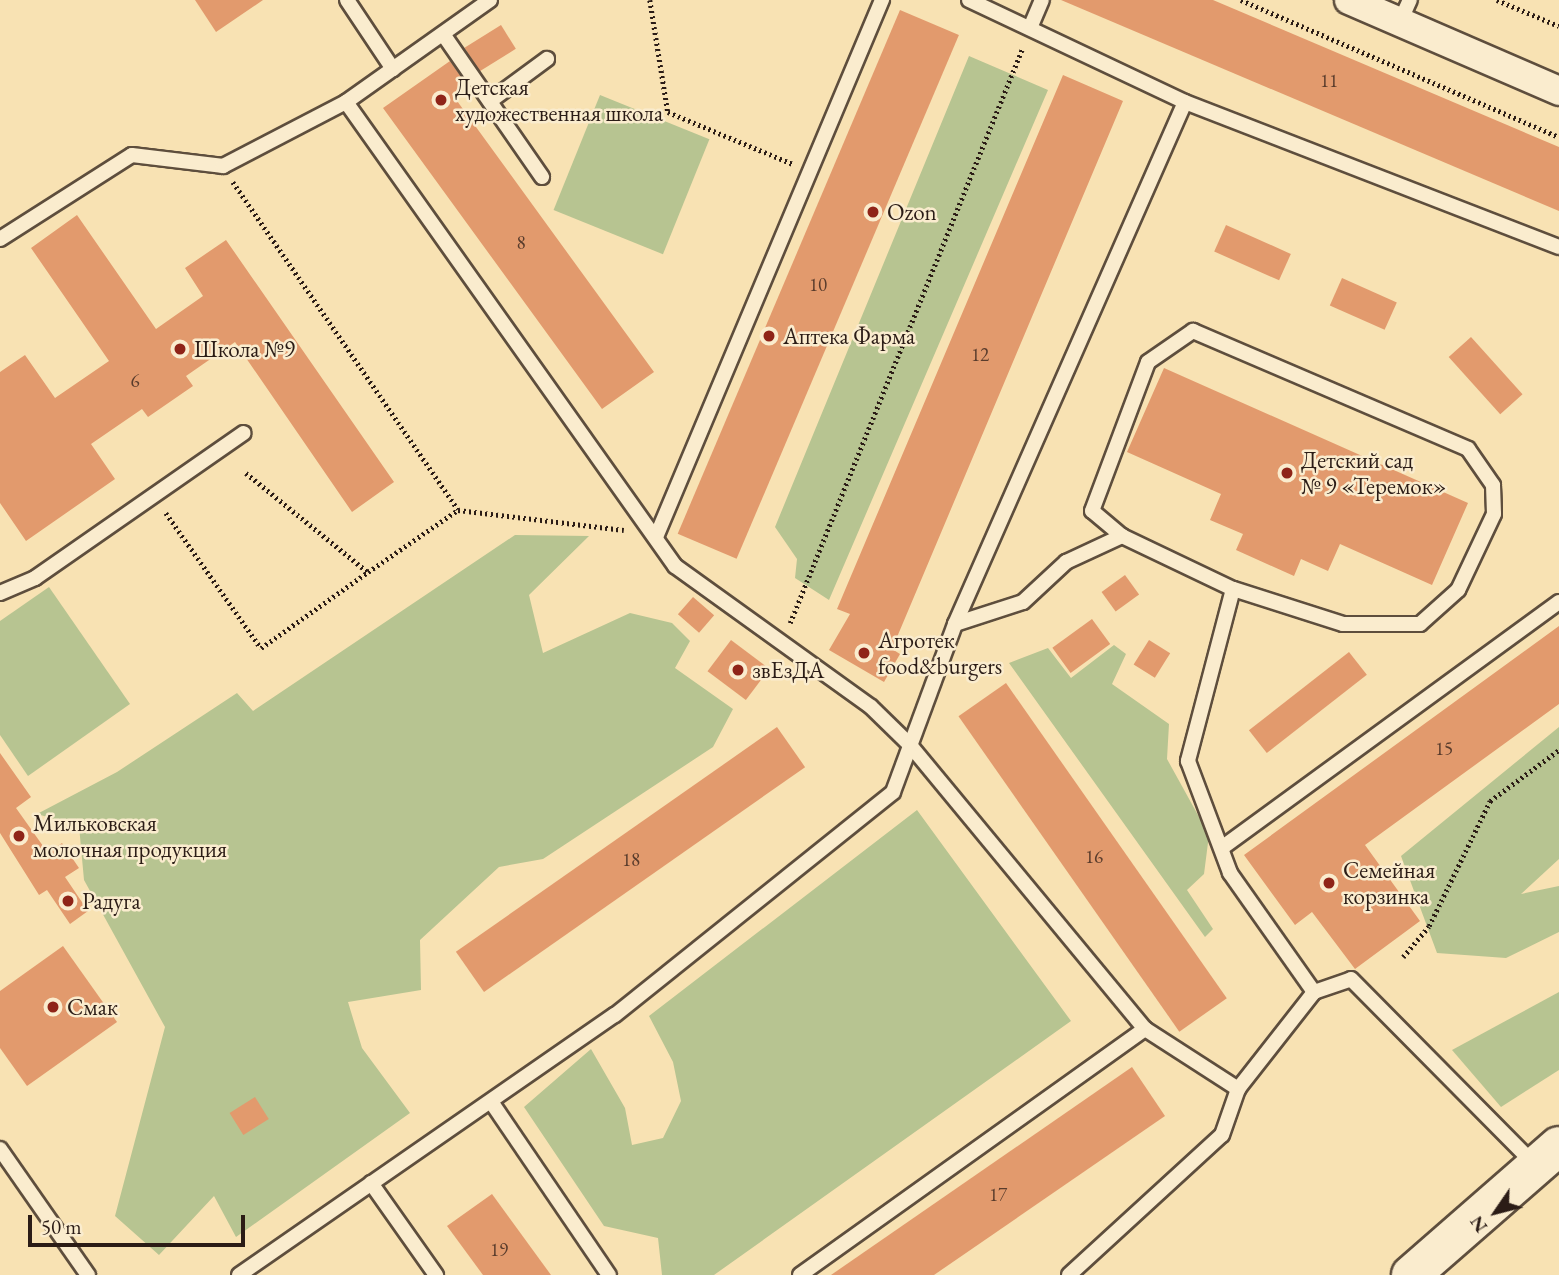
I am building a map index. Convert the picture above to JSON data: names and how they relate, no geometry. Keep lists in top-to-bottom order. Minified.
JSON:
{"places":["Детская художественная школа","Ozon","Аптека Фарма","Школа №9","Детский сад № 9 «Теремок»","Агротек food&burgers","звЕзДА","Мильковская молочная продукция","Семейная корзинка","Радуга","Смак"],"house_numbers":["11","8","10","12","6","15","16","18","17","19"],"scale_bar":"50 m","north":"bottom left"}
